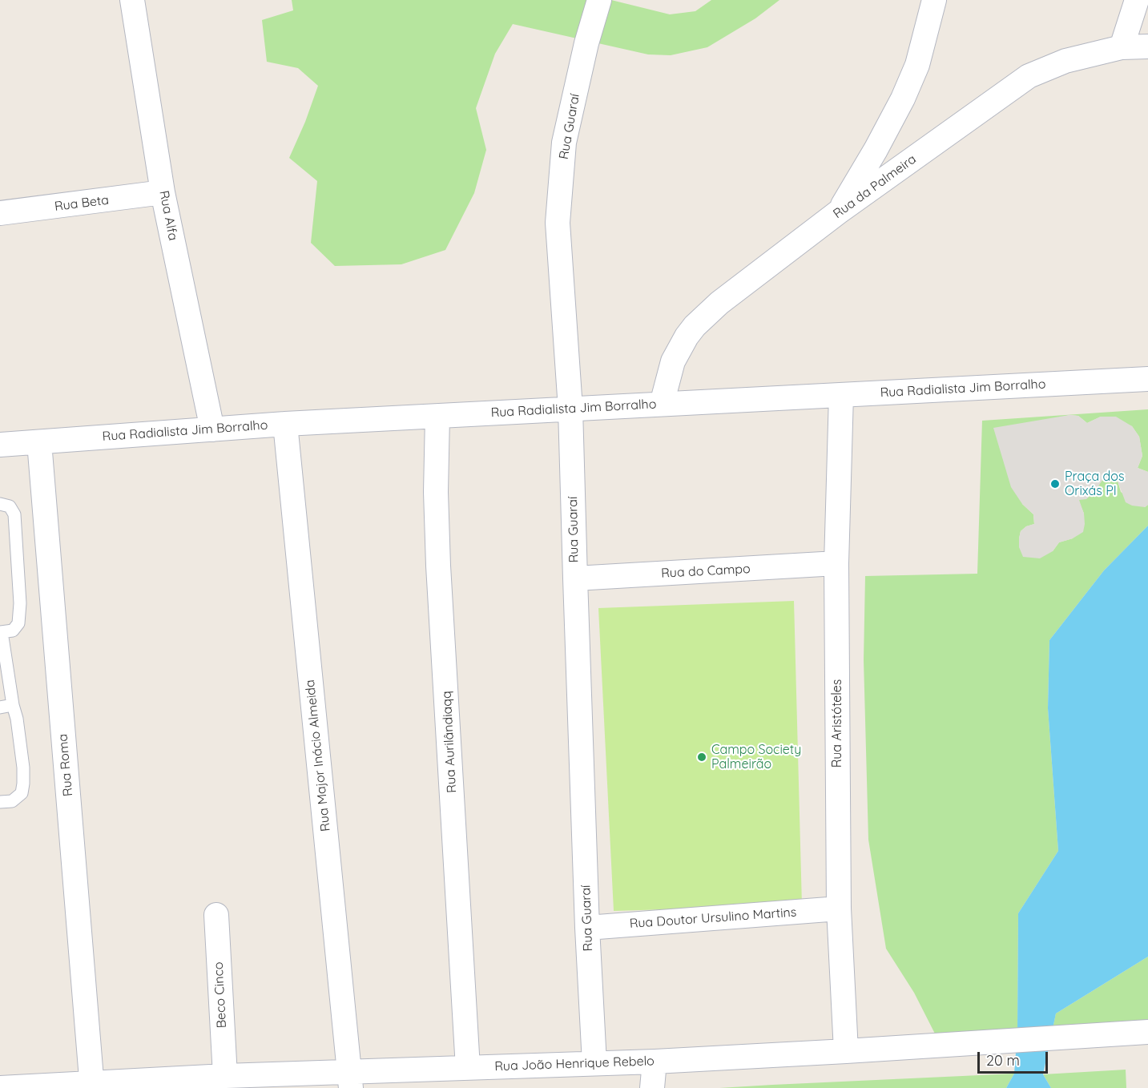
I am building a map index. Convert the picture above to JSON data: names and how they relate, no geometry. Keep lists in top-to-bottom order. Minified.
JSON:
{"streets":{"street":["Rua Guaraí","Rua da Palmeira","Rua Beta","Rua Alfa","Rua Radialista Jim Borralho","Rua do Campo","Rua Aristóteles","Rua Aurilândiaqq","Rua Major Inácio Almeida","Rua Roma","Rua Doutor Ursulino Martins","Beco Cinco","Rua João Henrique Rebelo"]},"crossings":[["Rua Guaraí","Rua Radialista Jim Borralho"],["Rua Guaraí","Rua do Campo"],["Rua Guaraí","Rua Doutor Ursulino Martins"],["Rua Guaraí","Rua João Henrique Rebelo"],["Rua da Palmeira","Rua Radialista Jim Borralho"],["Rua Beta","Rua Alfa"],["Rua Alfa","Rua Radialista Jim Borralho"],["Rua Radialista Jim Borralho","Rua Aristóteles"],["Rua Radialista Jim Borralho","Rua Aurilândiaqq"],["Rua Radialista Jim Borralho","Rua Major Inácio Almeida"],["Rua Radialista Jim Borralho","Rua Roma"],["Rua do Campo","Rua Aristóteles"],["Rua Aristóteles","Rua Doutor Ursulino Martins"],["Rua Aristóteles","Rua João Henrique Rebelo"],["Rua Aurilândiaqq","Rua João Henrique Rebelo"],["Rua Major Inácio Almeida","Rua João Henrique Rebelo"],["Rua Roma","Rua João Henrique Rebelo"],["Beco Cinco","Rua João Henrique Rebelo"]],"places":["Praça dos Orixás PI","Campo Society Palmeirão"],"scale_bar":"20 m"}
